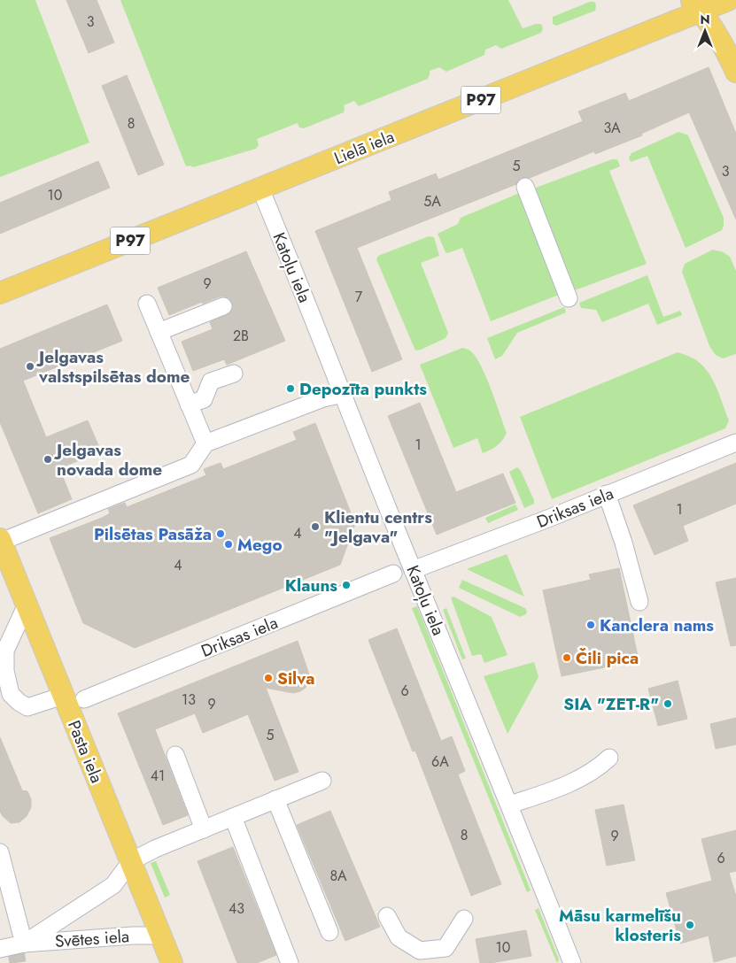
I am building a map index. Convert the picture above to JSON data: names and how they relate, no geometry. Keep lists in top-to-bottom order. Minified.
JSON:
{"streets":{"main road":["P97","Lielā iela","Pasta iela"],"street":["Katoļu iela","Driksas iela","Svētes iela"]},"crossings":[["Lielā iela","Katoļu iela"],["Katoļu iela","Driksas iela"],["Pasta iela","Svētes iela"]],"places":["Jelgavas valstspilsētas dome","Depozīta punkts","Jelgavas novada dome","Klientu centrs \"Jelgava\"","Pilsētas Pasāža","Mego","Klauns","Kanclera nams","Čili pica","Silva","SIA \"ZET-R\"","Māsu karmelīšu klosteris"],"house_numbers":["3","8","3A","5","3","10","5A","9","7","2B","1","1","4","4","6","13","9","5","6A","41","8","9","6","8A","43","10"],"north":"top"}
